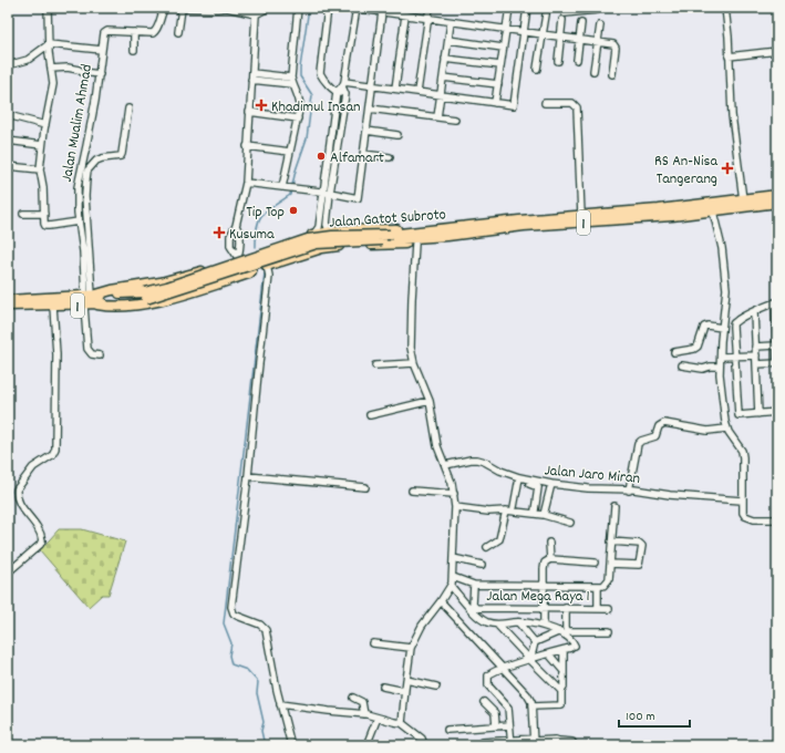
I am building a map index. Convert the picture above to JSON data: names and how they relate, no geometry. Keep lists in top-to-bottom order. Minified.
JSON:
{"streets":{"highway":["Jalan Gatot Subroto","1"],"street":["Jalan Mualim Ahmad","Jalan Jaro Miran","Jalan Mega Raya 1"]},"crossings":[["Jalan Mualim Ahmad","Jalan Gatot Subroto"]],"places":{"health":["Khadimul Insan","RS An-Nisa Tangerang","Kusuma"],"other":["Alfamart","Tip Top"]},"scale_bar":"100 m"}
